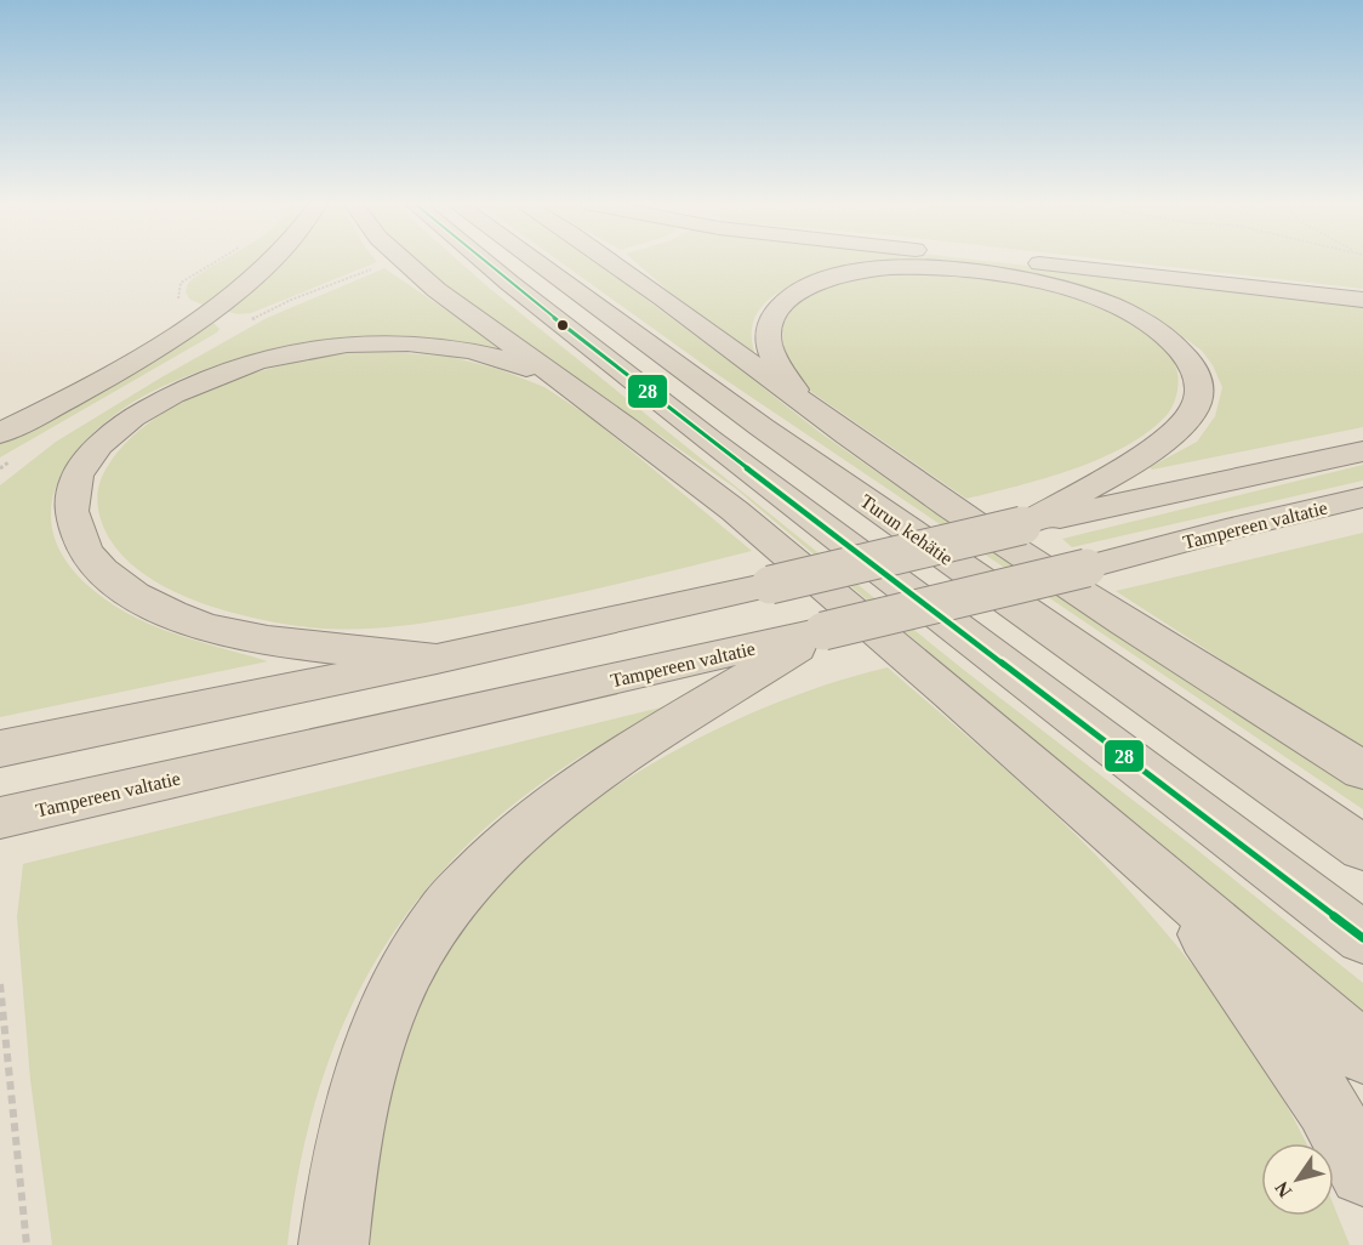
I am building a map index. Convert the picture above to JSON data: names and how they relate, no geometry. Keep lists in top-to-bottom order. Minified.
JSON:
{"streets":{"highway":["Tampereen valtatie","Turun kehätie"]},"lines":["transit line 28"],"north":"bottom left"}
